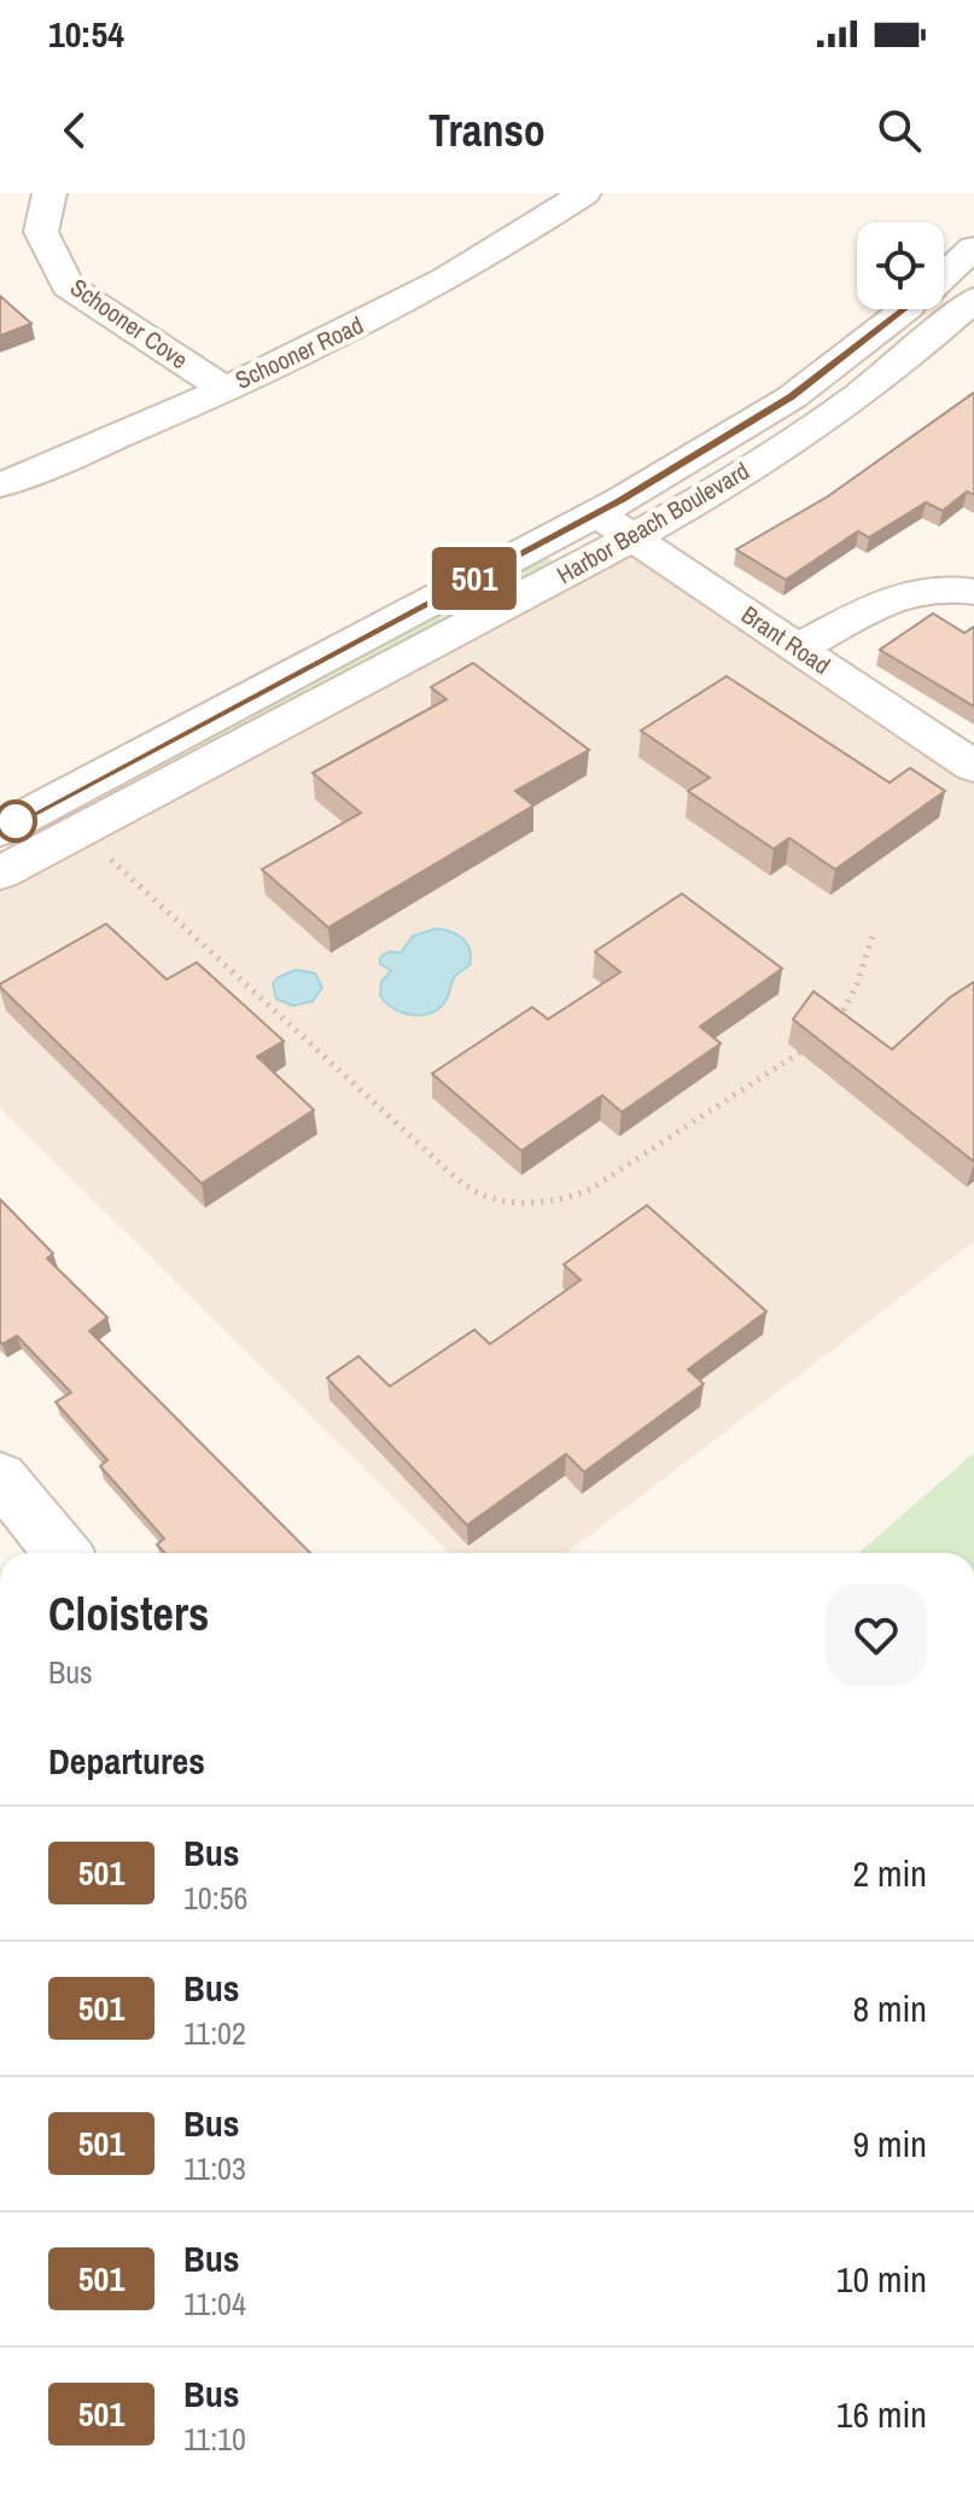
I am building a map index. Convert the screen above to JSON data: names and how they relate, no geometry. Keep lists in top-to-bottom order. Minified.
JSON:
{"streets":{"street":["Schooner Cove","Schooner Road","Harbor Beach Boulevard","Brant Road"]},"crossings":[["Schooner Cove","Schooner Road"],["Harbor Beach Boulevard","Brant Road"]],"lines":["bus line 501"],"page":{"status":"10:54","header":"Transo","on_map":"501","heading":[["Cloisters","Bus"],"Departures"],"list":[{"mark":"501","name":"Bus","note":"10:56","value":"2 min"},{"mark":"501","name":"Bus","note":"11:02","value":"8 min"},{"mark":"501","name":"Bus","note":"11:03","value":"9 min"},{"mark":"501","name":"Bus","note":"11:04","value":"10 min"},{"mark":"501","name":"Bus","note":"11:10","value":"16 min"}]}}
